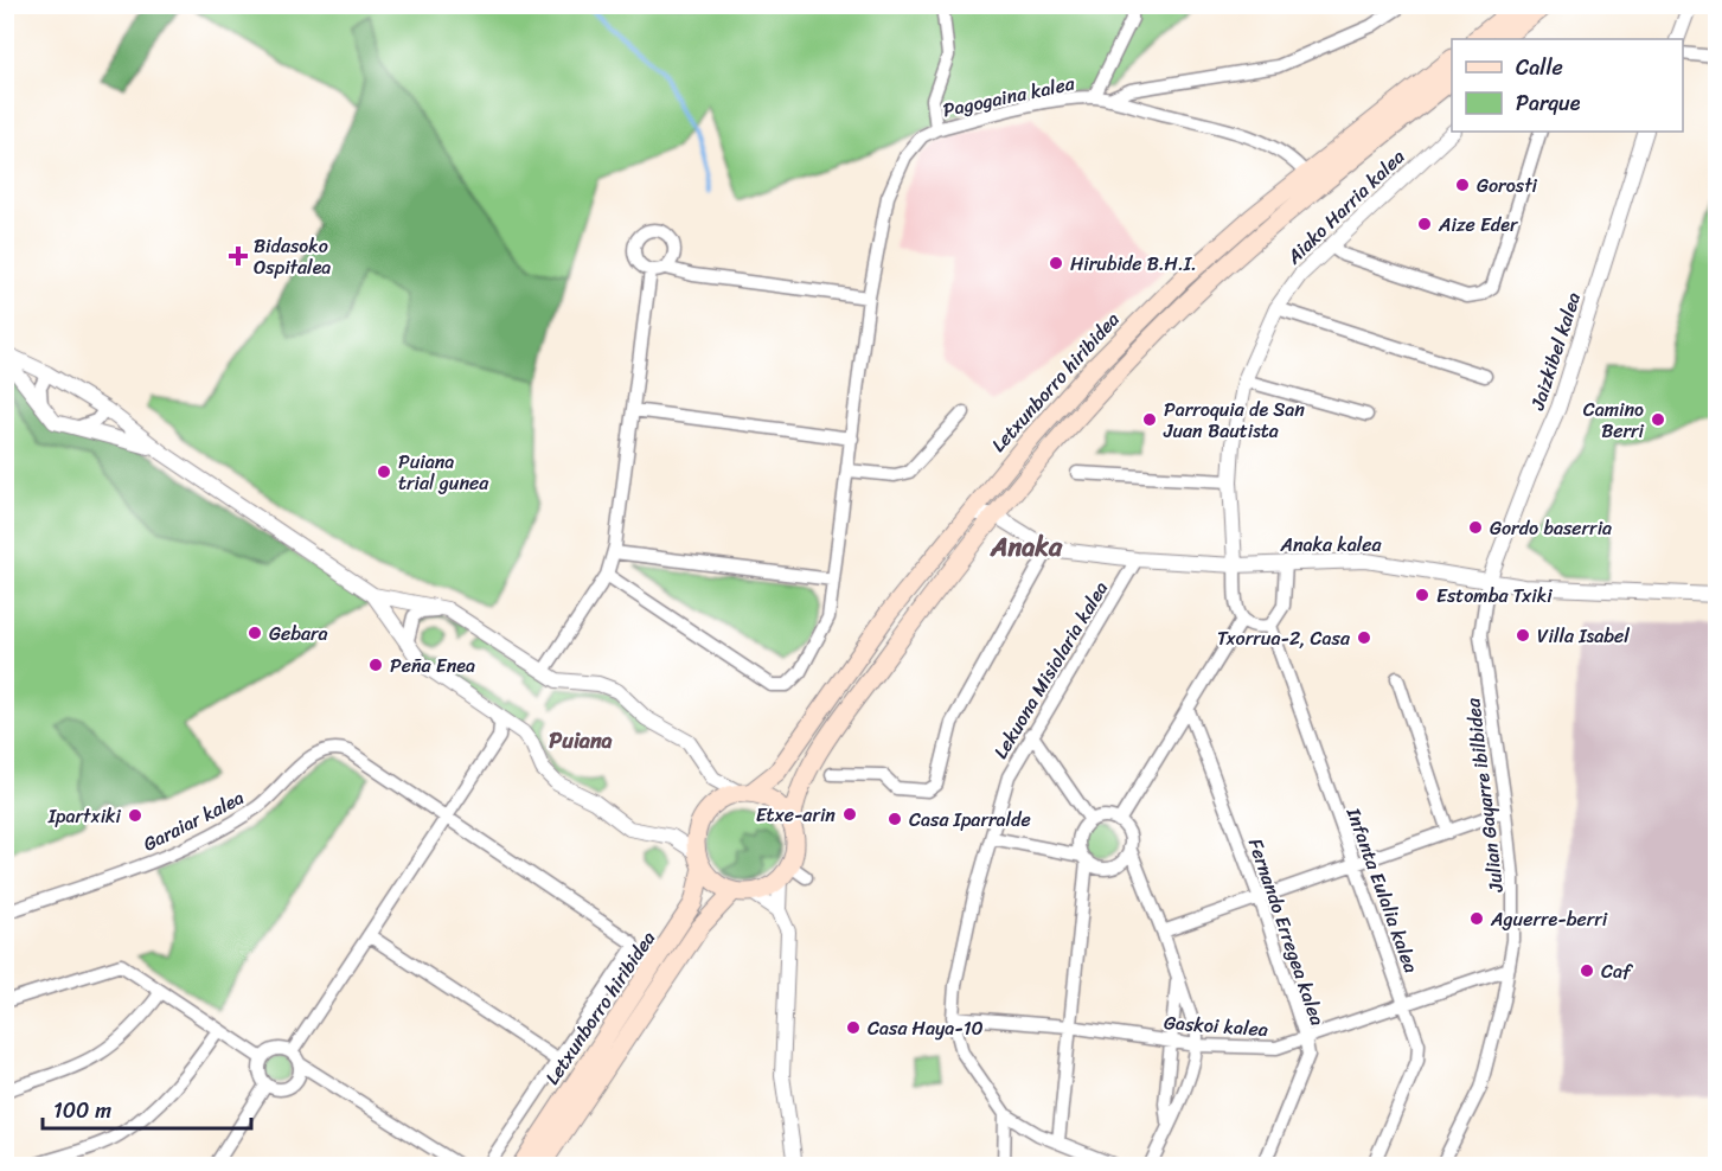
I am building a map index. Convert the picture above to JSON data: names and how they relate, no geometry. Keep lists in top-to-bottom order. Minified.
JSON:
{"streets":{"main road":["Letxunborro hiribidea"],"street":["Pagogaina kalea","Aiako Harria kalea","Jaizkibel kalea","Anaka kalea","Lekuona Misiolaria kalea","Julian Gayarre ibilbidea","Garaiar kalea","Infanta Eulalia kalea","Fernando Erregea kalea","Gaskoi kalea"]},"crossings":[["Pagogaina kalea","Letxunborro hiribidea"],["Aiako Harria kalea","Anaka kalea"],["Jaizkibel kalea","Anaka kalea"],["Jaizkibel kalea","Julian Gayarre ibilbidea"],["Letxunborro hiribidea","Anaka kalea"],["Letxunborro hiribidea","Garaiar kalea"],["Anaka kalea","Lekuona Misiolaria kalea"],["Anaka kalea","Julian Gayarre ibilbidea"],["Lekuona Misiolaria kalea","Gaskoi kalea"],["Julian Gayarre ibilbidea","Gaskoi kalea"],["Infanta Eulalia kalea","Gaskoi kalea"],["Fernando Erregea kalea","Gaskoi kalea"]],"districts":["Anaka","Puiana"],"places":{"other":["Gorosti","Aize Eder","Hirubide B.H.I.","Parroquia de San Juan Bautista","Camino Berri","Puiana trial gunea","Gordo baserria","Estomba Txiki","Gebara","Villa Isabel","Txorrua-2, Casa","Peña Enea","Etxe-arin","Ipartxiki","Casa Iparralde","Aguerre-berri","Caf","Casa Haya-10"],"health":["Bidasoko Ospitalea"]},"legend":["Calle","Parque"],"scale_bar":"100 m"}
